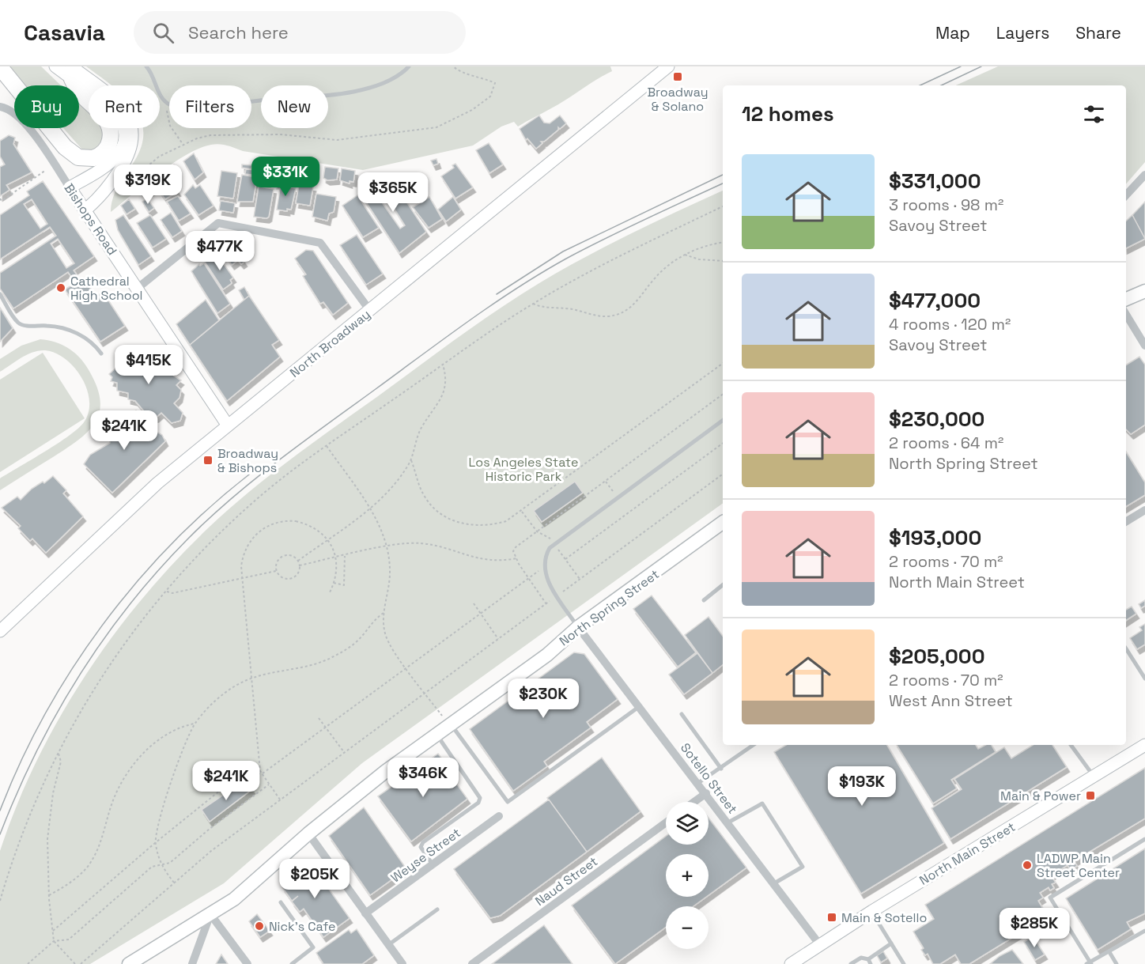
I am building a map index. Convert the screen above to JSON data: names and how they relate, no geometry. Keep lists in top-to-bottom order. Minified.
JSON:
{"streets":{"main road":["Bishops Road","North Broadway","North Spring Street","North Main Street"],"street":["Sotello Street","Weyse Street","Naud Street"]},"crossings":[["Bishops Road","North Broadway"],["North Spring Street","Sotello Street"],["Sotello Street","North Main Street"]],"parks":["Los Angeles State Historic Park"],"places":{"transit":["Broadway & Solano","Broadway & Bishops","Main & Power","Main & Sotello"],"other":["Cathedral High School","LADWP Main Street Center","Nick's Cafe"]},"page":{"header":"Casavia","search":"Search here","nav":["Map","Layers","Share"],"chip":["Buy","Rent","Filters","New"],"heading":"12 homes","list":[{"name":"$331,000","note":"3 rooms · 98 m² · Savoy Street"},{"name":"$477,000","note":"4 rooms · 120 m² · Savoy Street"},{"name":"$230,000","note":"2 rooms · 64 m² · North Spring Street"},{"name":"$193,000","note":"2 rooms · 70 m² · North Main Street"},{"name":"$205,000","note":"2 rooms · 70 m² · West Ann Street"}],"price":["$331K","$319K","$365K","$477K","$415K","$241K","$230K","$346K","$241K","$193K","$205K","$285K"],"map_buttons":["+","−"]}}
